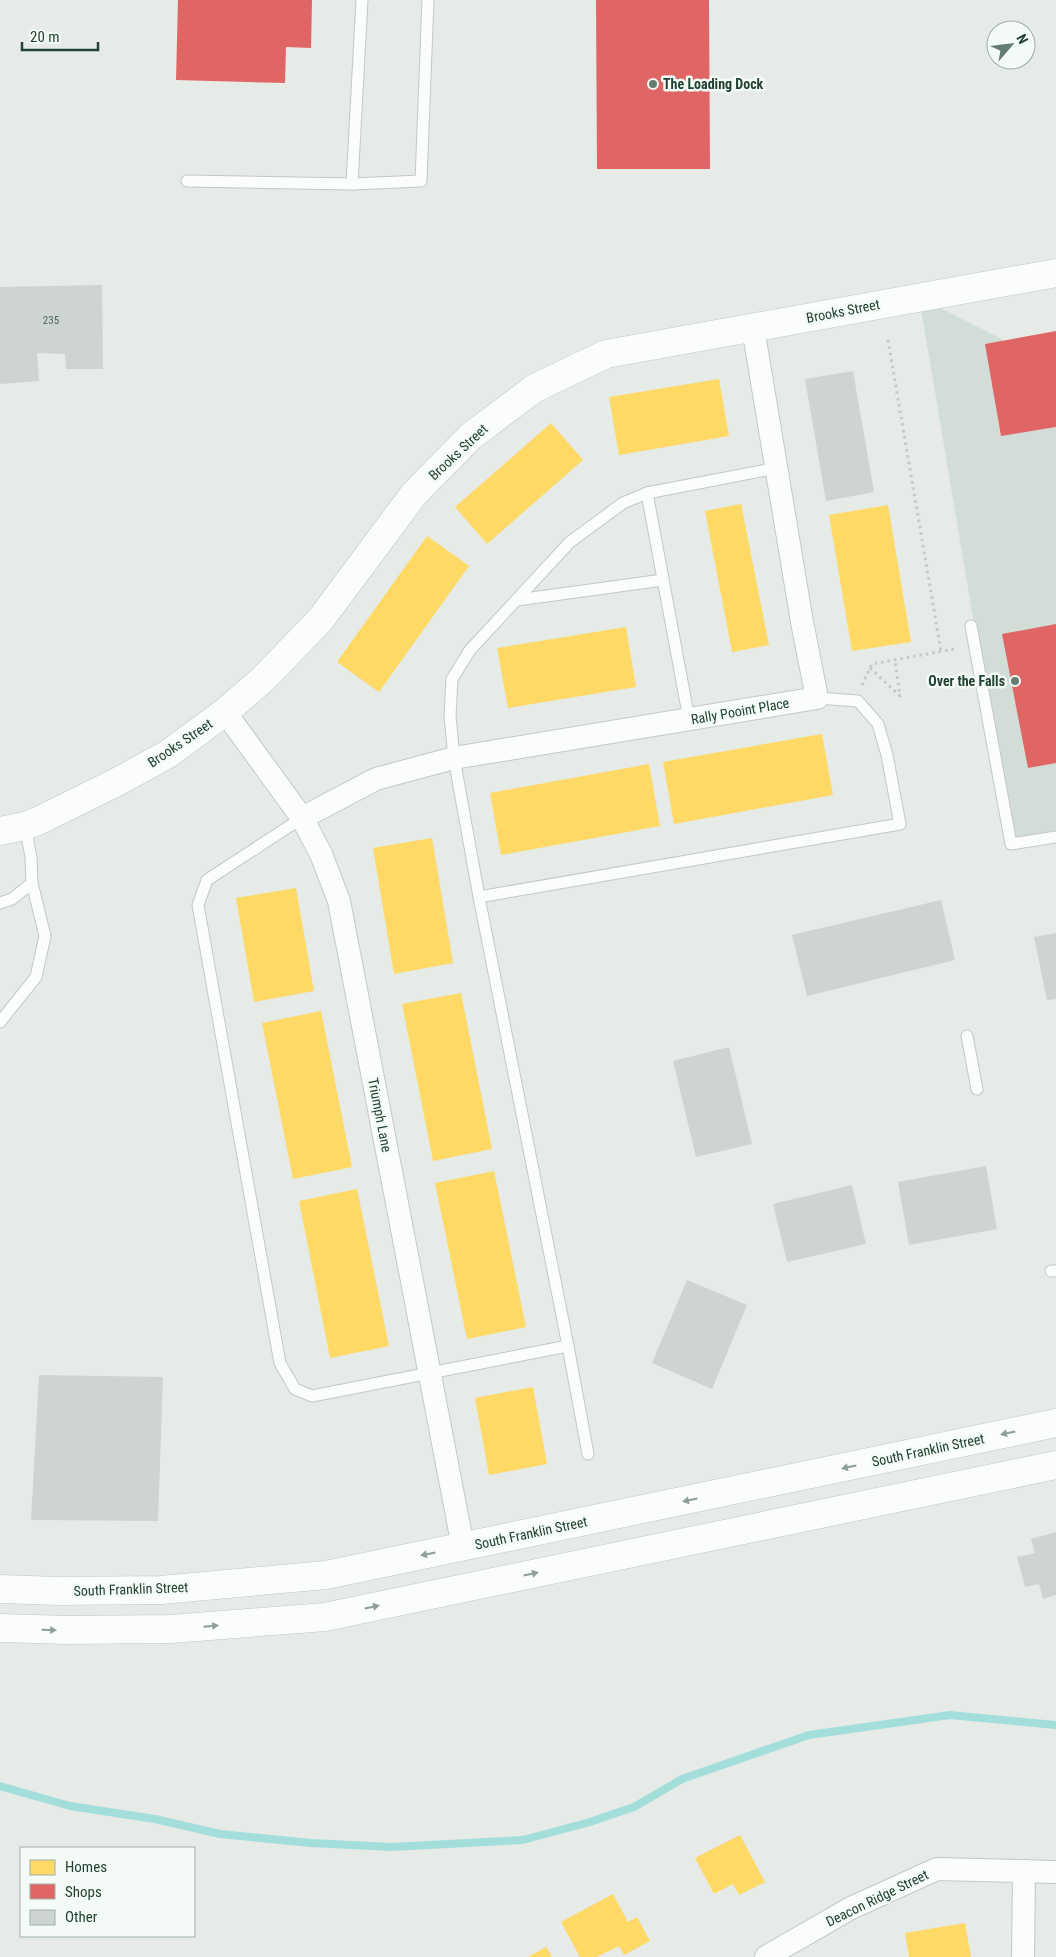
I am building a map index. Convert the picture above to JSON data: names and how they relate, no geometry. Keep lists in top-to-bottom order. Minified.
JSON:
{"streets":{"street":["Brooks Street","Rally Pooint Place","Triumph Lane","South Franklin Street","Deacon Ridge Street"]},"crossings":[["Brooks Street","Triumph Lane"],["Rally Pooint Place","Triumph Lane"],["Triumph Lane","South Franklin Street"]],"places":["The Loading Dock","Over the Falls"],"house_numbers":["235"],"legend":["Homes","Shops","Other"],"scale_bar":"20 m","north":"top right"}
